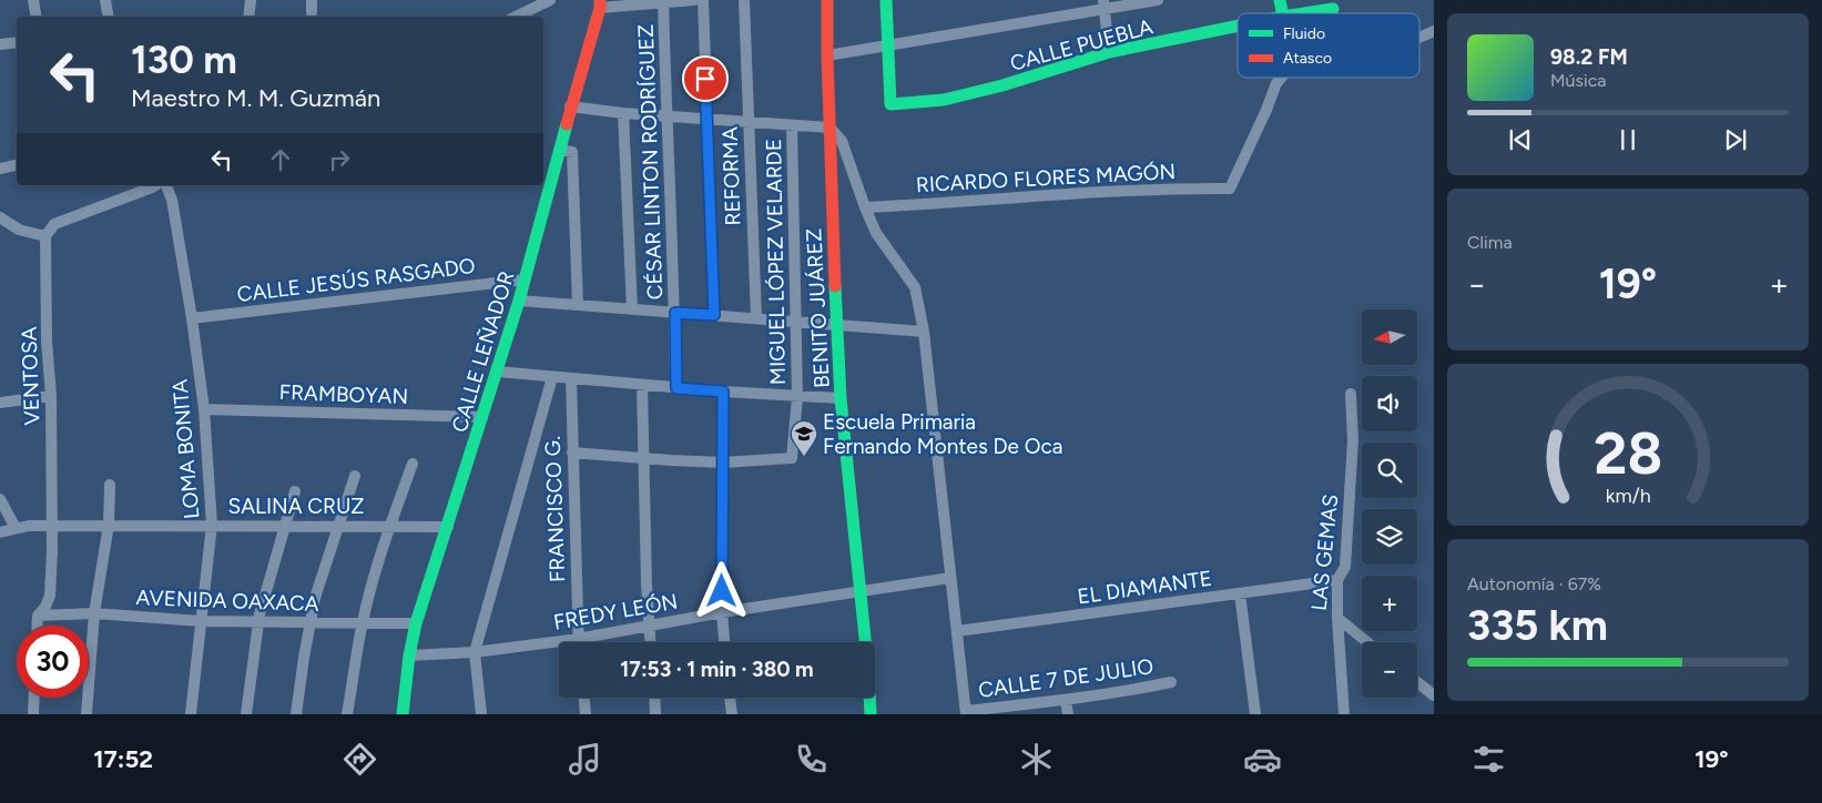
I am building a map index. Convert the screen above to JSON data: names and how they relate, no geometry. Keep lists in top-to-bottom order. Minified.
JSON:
{"streets":{"street":["CALLE PUEBLA","CÉSAR LINTON RODRÍGUEZ","REFORMA","RICARDO FLORES MAGÓN","MIGUEL LÓPEZ VELARDE","CALLE JESÚS RASGADO","BENITO JUÁREZ","CALLE LEÑADOR","VENTOSA","FRAMBOYAN","LOMA BONITA","SALINA CRUZ","FRANCISCO G.","LAS GEMAS","EL DIAMANTE","AVENIDA OAXACA","FREDY LEÓN","CALLE 7 DE JULIO"]},"crossings":[["CALLE JESÚS RASGADO","CALLE LEÑADOR"],["CALLE JESÚS RASGADO","LOMA BONITA"],["BENITO JUÁREZ","FREDY LEÓN"],["CALLE LEÑADOR","FRAMBOYAN"],["CALLE LEÑADOR","SALINA CRUZ"],["CALLE LEÑADOR","AVENIDA OAXACA"],["CALLE LEÑADOR","FREDY LEÓN"],["VENTOSA","SALINA CRUZ"],["VENTOSA","AVENIDA OAXACA"],["FRAMBOYAN","LOMA BONITA"],["LOMA BONITA","SALINA CRUZ"],["LOMA BONITA","AVENIDA OAXACA"],["FRANCISCO G.","FREDY LEÓN"],["LAS GEMAS","EL DIAMANTE"]],"places":{"school or university":["Escuela Primaria Fernando Montes De Oca"]},"legend":["Fluido","Atasco"],"north":"left","page":{"turn":["130 m","Maestro M. M. Guzmán"],"song":["98.2 FM","Música"],"tile":["Clima",["Autonomía · 67%","335 km"]],"heat":["−","19°","+"],"map_buttons":["+","−"],"limit":"30","trip":"17:53 · 1 min · 380 m","tabs":["17:52","19°"],"gauge":["28","km/h"]}}
